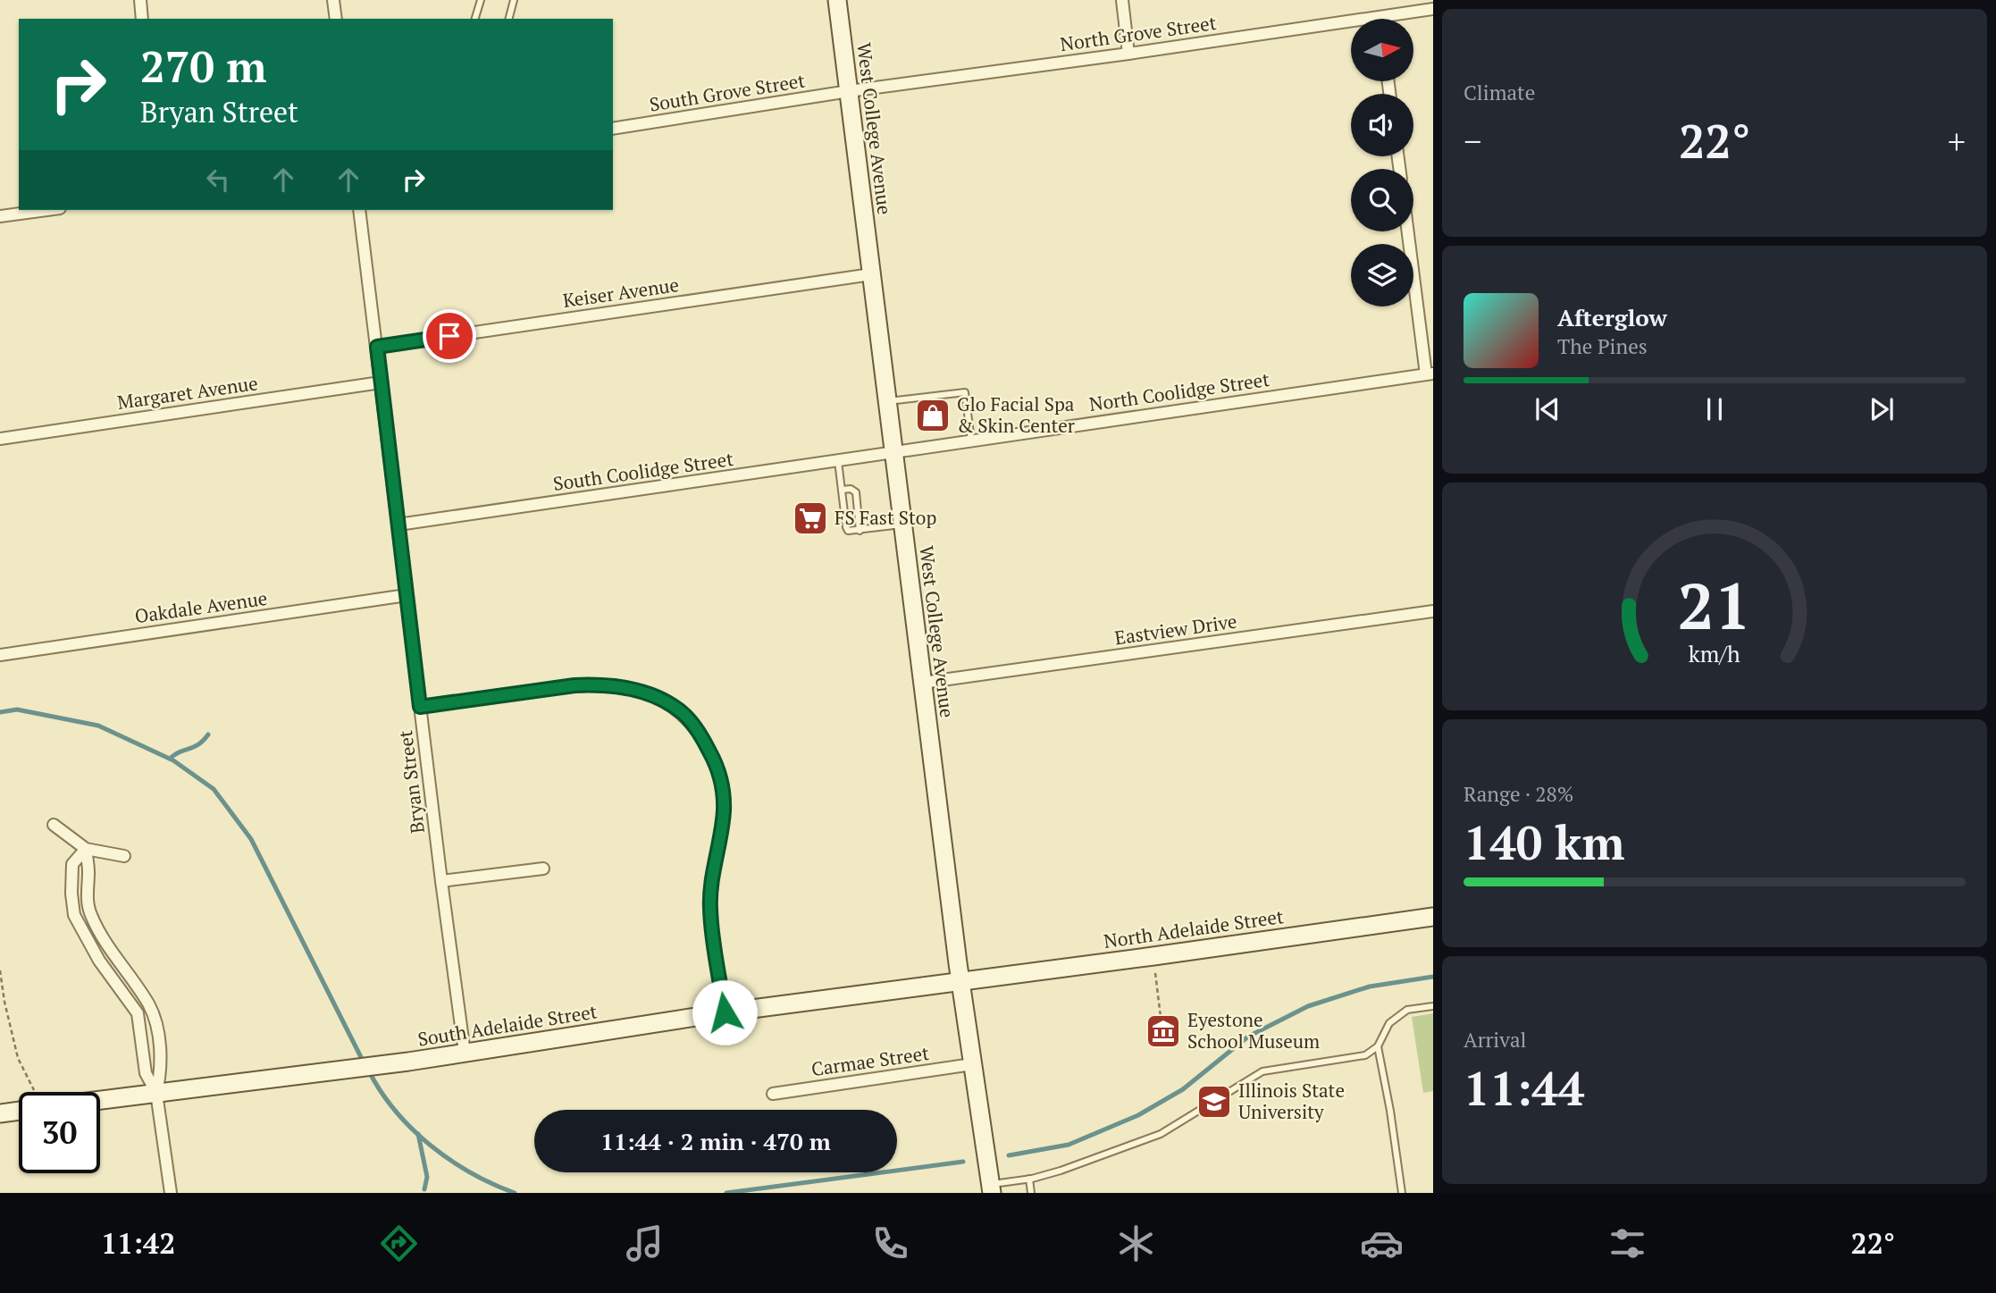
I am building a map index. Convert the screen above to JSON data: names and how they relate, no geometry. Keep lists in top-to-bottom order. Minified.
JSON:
{"streets":{"street":["North Grove Street","South Grove Street","West College Avenue","Keiser Avenue","North Coolidge Street","Margaret Avenue","South Coolidge Street","Oakdale Avenue","Eastview Drive","Bryan Street","North Adelaide Street","South Adelaide Street","Carmae Street"]},"crossings":[["North Grove Street","South Grove Street"],["North Grove Street","West College Avenue"],["South Grove Street","West College Avenue"],["West College Avenue","Keiser Avenue"],["West College Avenue","North Coolidge Street"],["West College Avenue","South Coolidge Street"],["West College Avenue","Eastview Drive"],["West College Avenue","North Adelaide Street"],["West College Avenue","South Adelaide Street"],["West College Avenue","Carmae Street"],["Keiser Avenue","Bryan Street"],["North Coolidge Street","South Coolidge Street"],["Margaret Avenue","Bryan Street"],["South Coolidge Street","Bryan Street"],["Oakdale Avenue","Bryan Street"],["Bryan Street","South Adelaide Street"],["North Adelaide Street","South Adelaide Street"]],"places":{"shop":["Glo Facial Spa & Skin Center"],"supermarket":["FS Fast Stop"],"museum":["Eyestone School Museum"],"school or university":["Illinois State University"]},"north":"right","page":{"tile":["Climate",["Range · 28%","140 km"],["Arrival","11:44"]],"turn":["270 m","Bryan Street"],"heat":["−","22°","+"],"song":["Afterglow","The Pines"],"limit":"30","trip":"11:44 · 2 min · 470 m","tabs":["11:42","22°"],"gauge":["21","km/h"]}}
